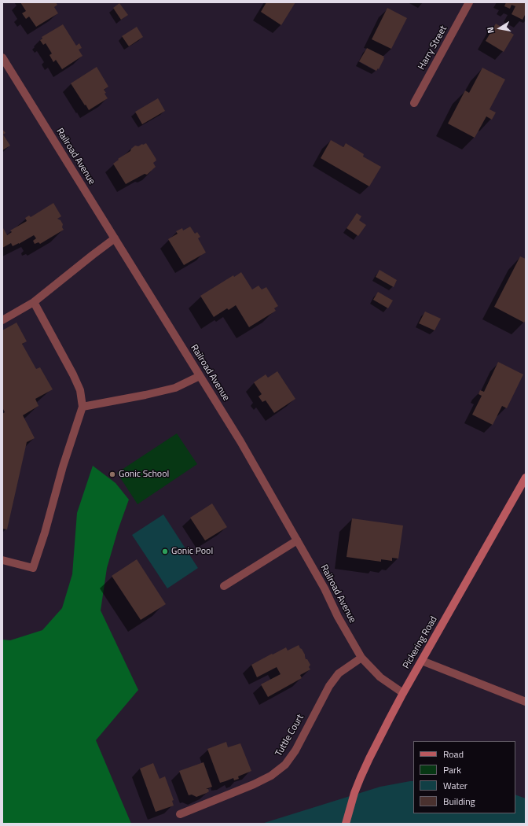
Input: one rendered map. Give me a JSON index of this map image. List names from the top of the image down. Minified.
{"streets":{"main road":["Pickering Road"],"street":["Harry Street","Railroad Avenue","Tuttle Court"]},"crossings":[["Railroad Avenue","Pickering Road"],["Railroad Avenue","Tuttle Court"]],"places":["Gonic School","Gonic Pool"],"legend":["Road","Park","Water","Building"],"north":"left"}
